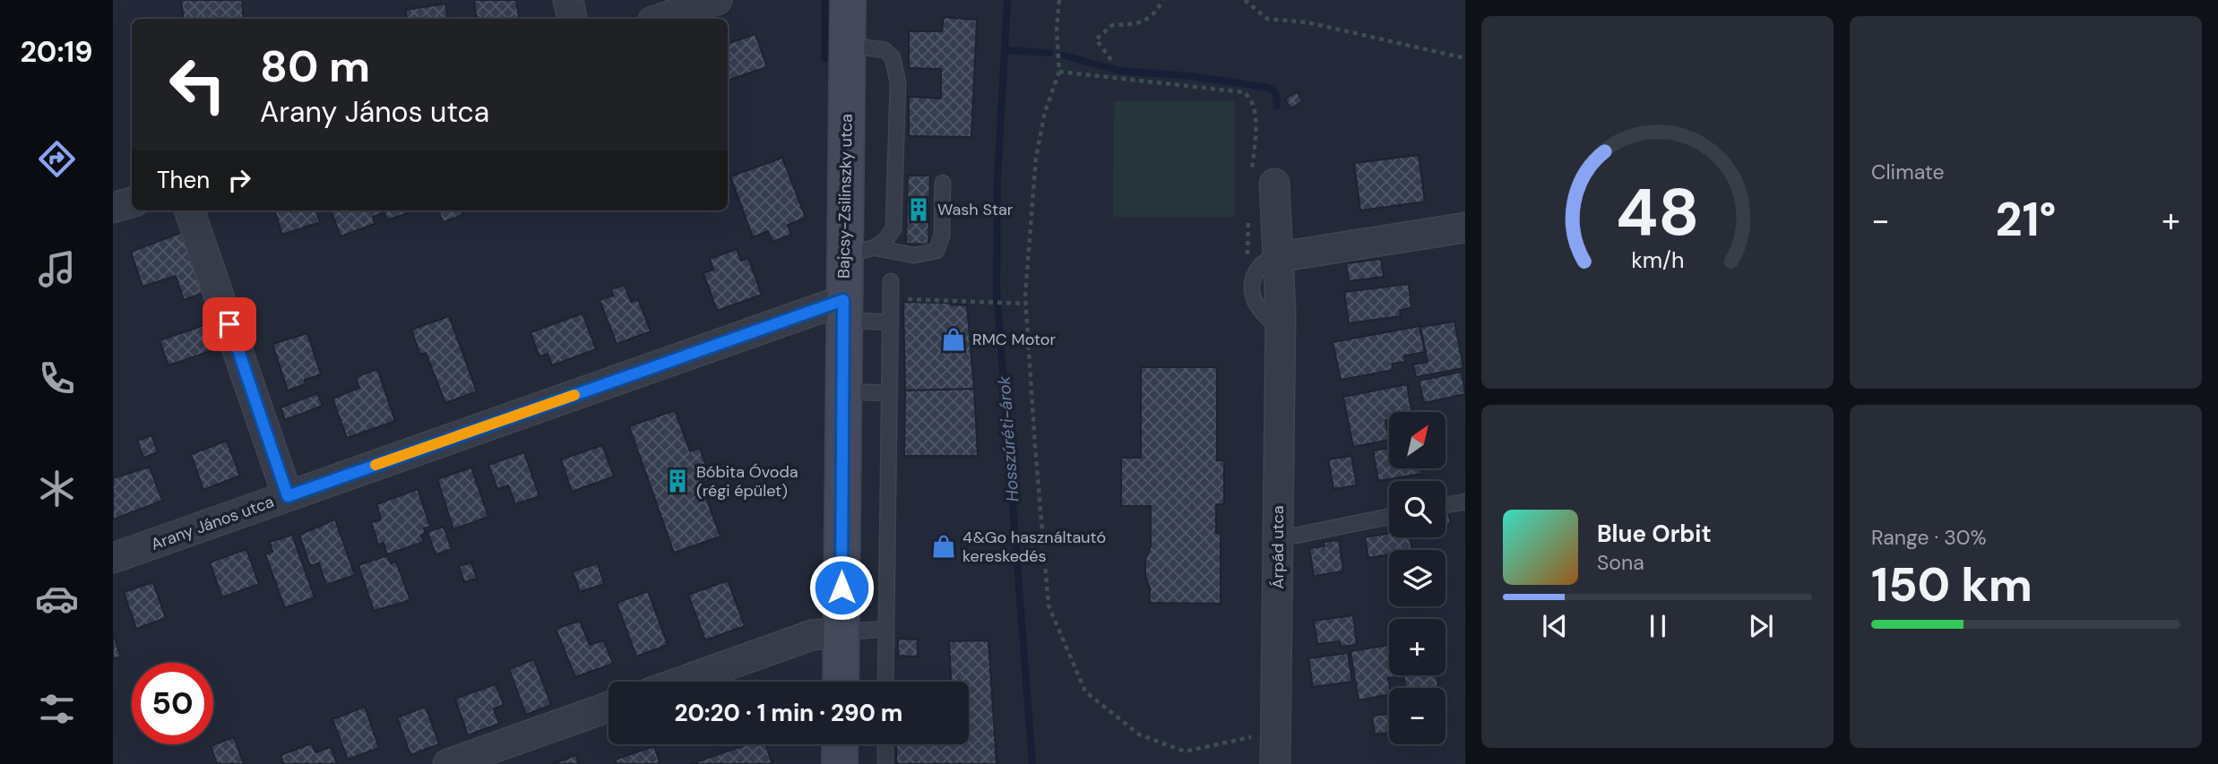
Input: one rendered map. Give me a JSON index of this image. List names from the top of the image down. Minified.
{"streets":{"main road":["Bajcsy-Zsilinszky utca"],"street":["Arany János utca","Árpád utca"]},"crossings":[["Bajcsy-Zsilinszky utca","Arany János utca"]],"water":["Hosszúréti-árok"],"places":{"building":["Wash Star","Bóbita Óvoda (régi épület)"],"shop":["RMC Motor","4&Go használtautó kereskedés"]},"north":"top right","page":{"tabs":"20:19","tile":["Climate",["Range · 30%","150 km"]],"turn":["80 m","Arany János utca"],"then":"Then","heat":["−","21°","+"],"map_buttons":["+","−"],"song":["Blue Orbit","Sona"],"limit":"50","trip":"20:20 · 1 min · 290 m","gauge":["48","km/h"]}}
